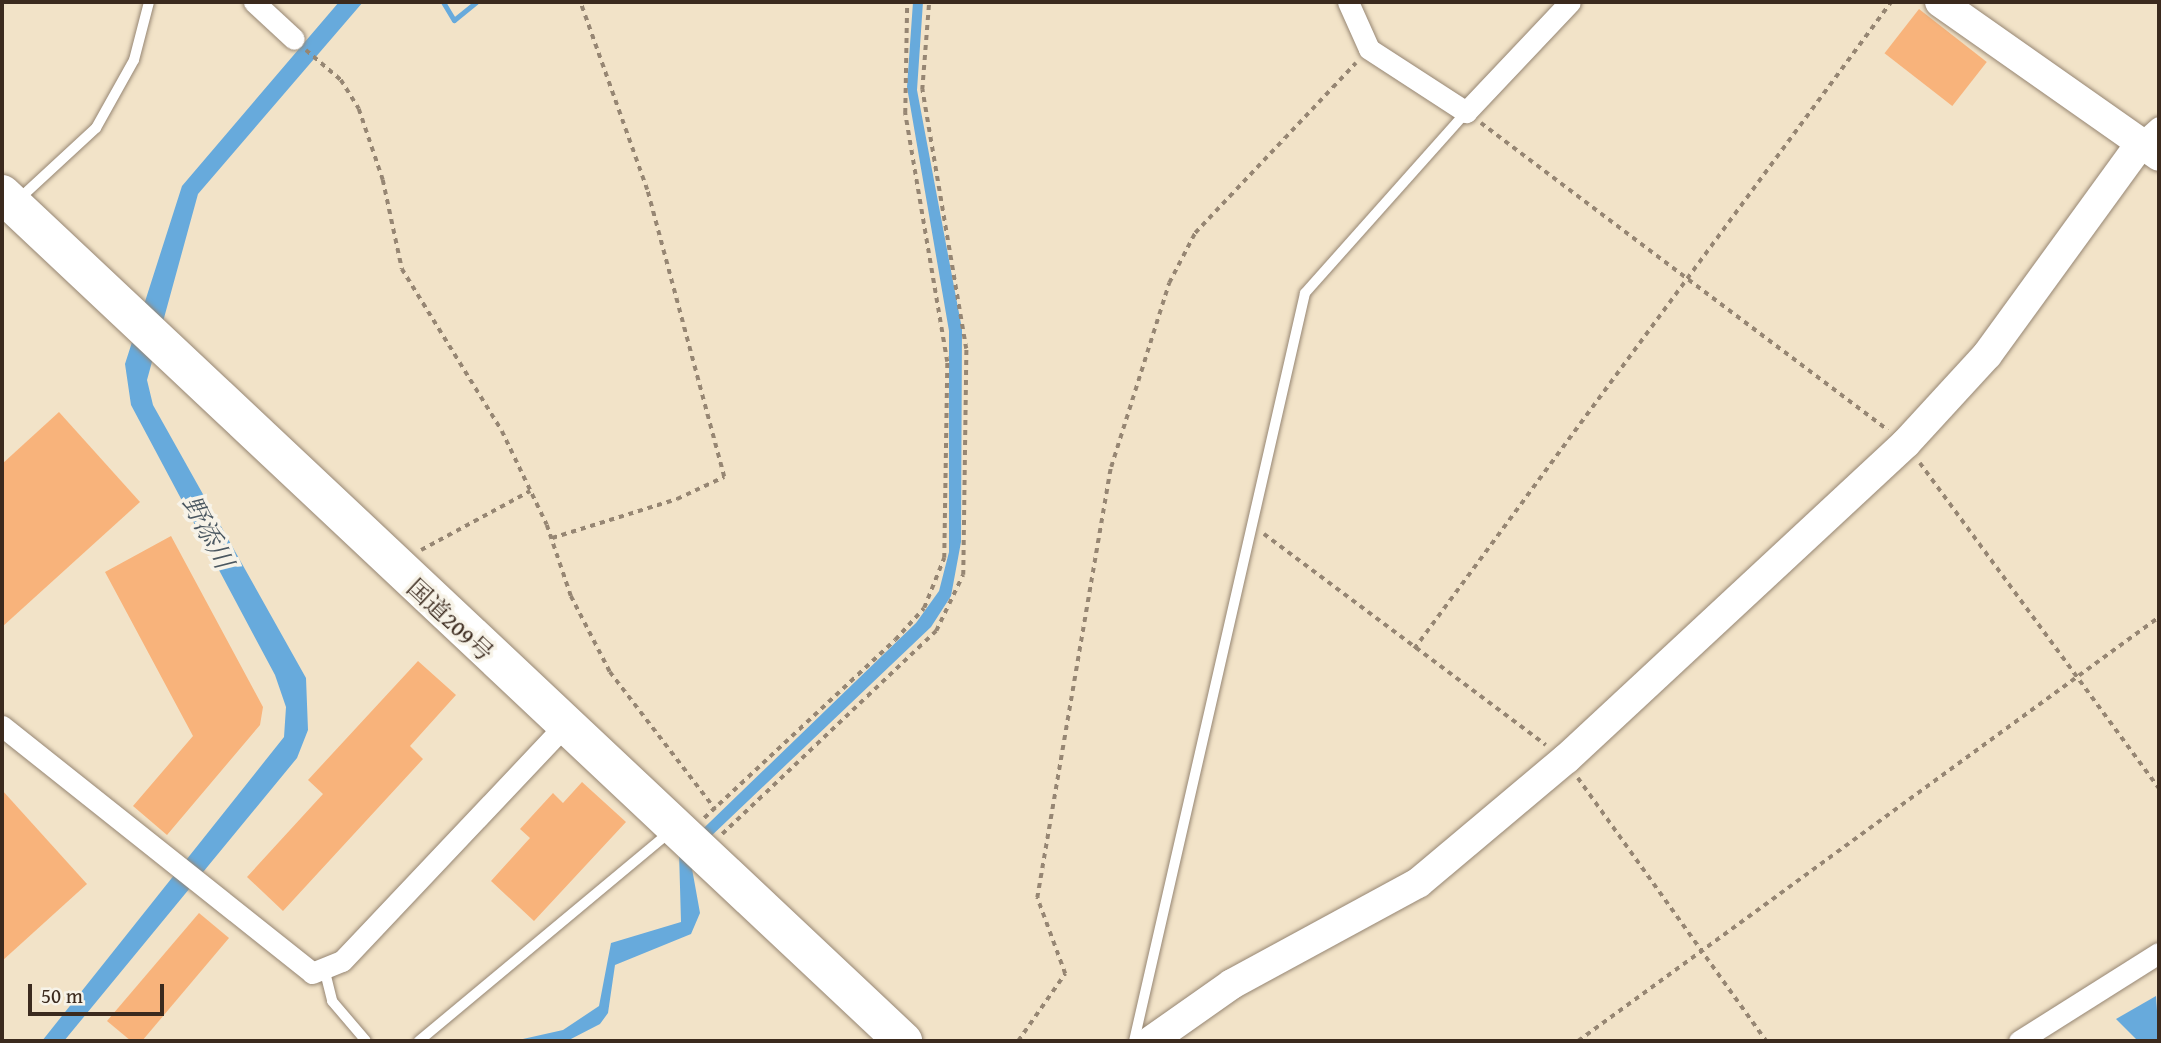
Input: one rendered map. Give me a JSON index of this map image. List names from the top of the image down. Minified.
{"streets":{"highway":["国道209号"]},"water":["野添川"],"scale_bar":"50 m"}
